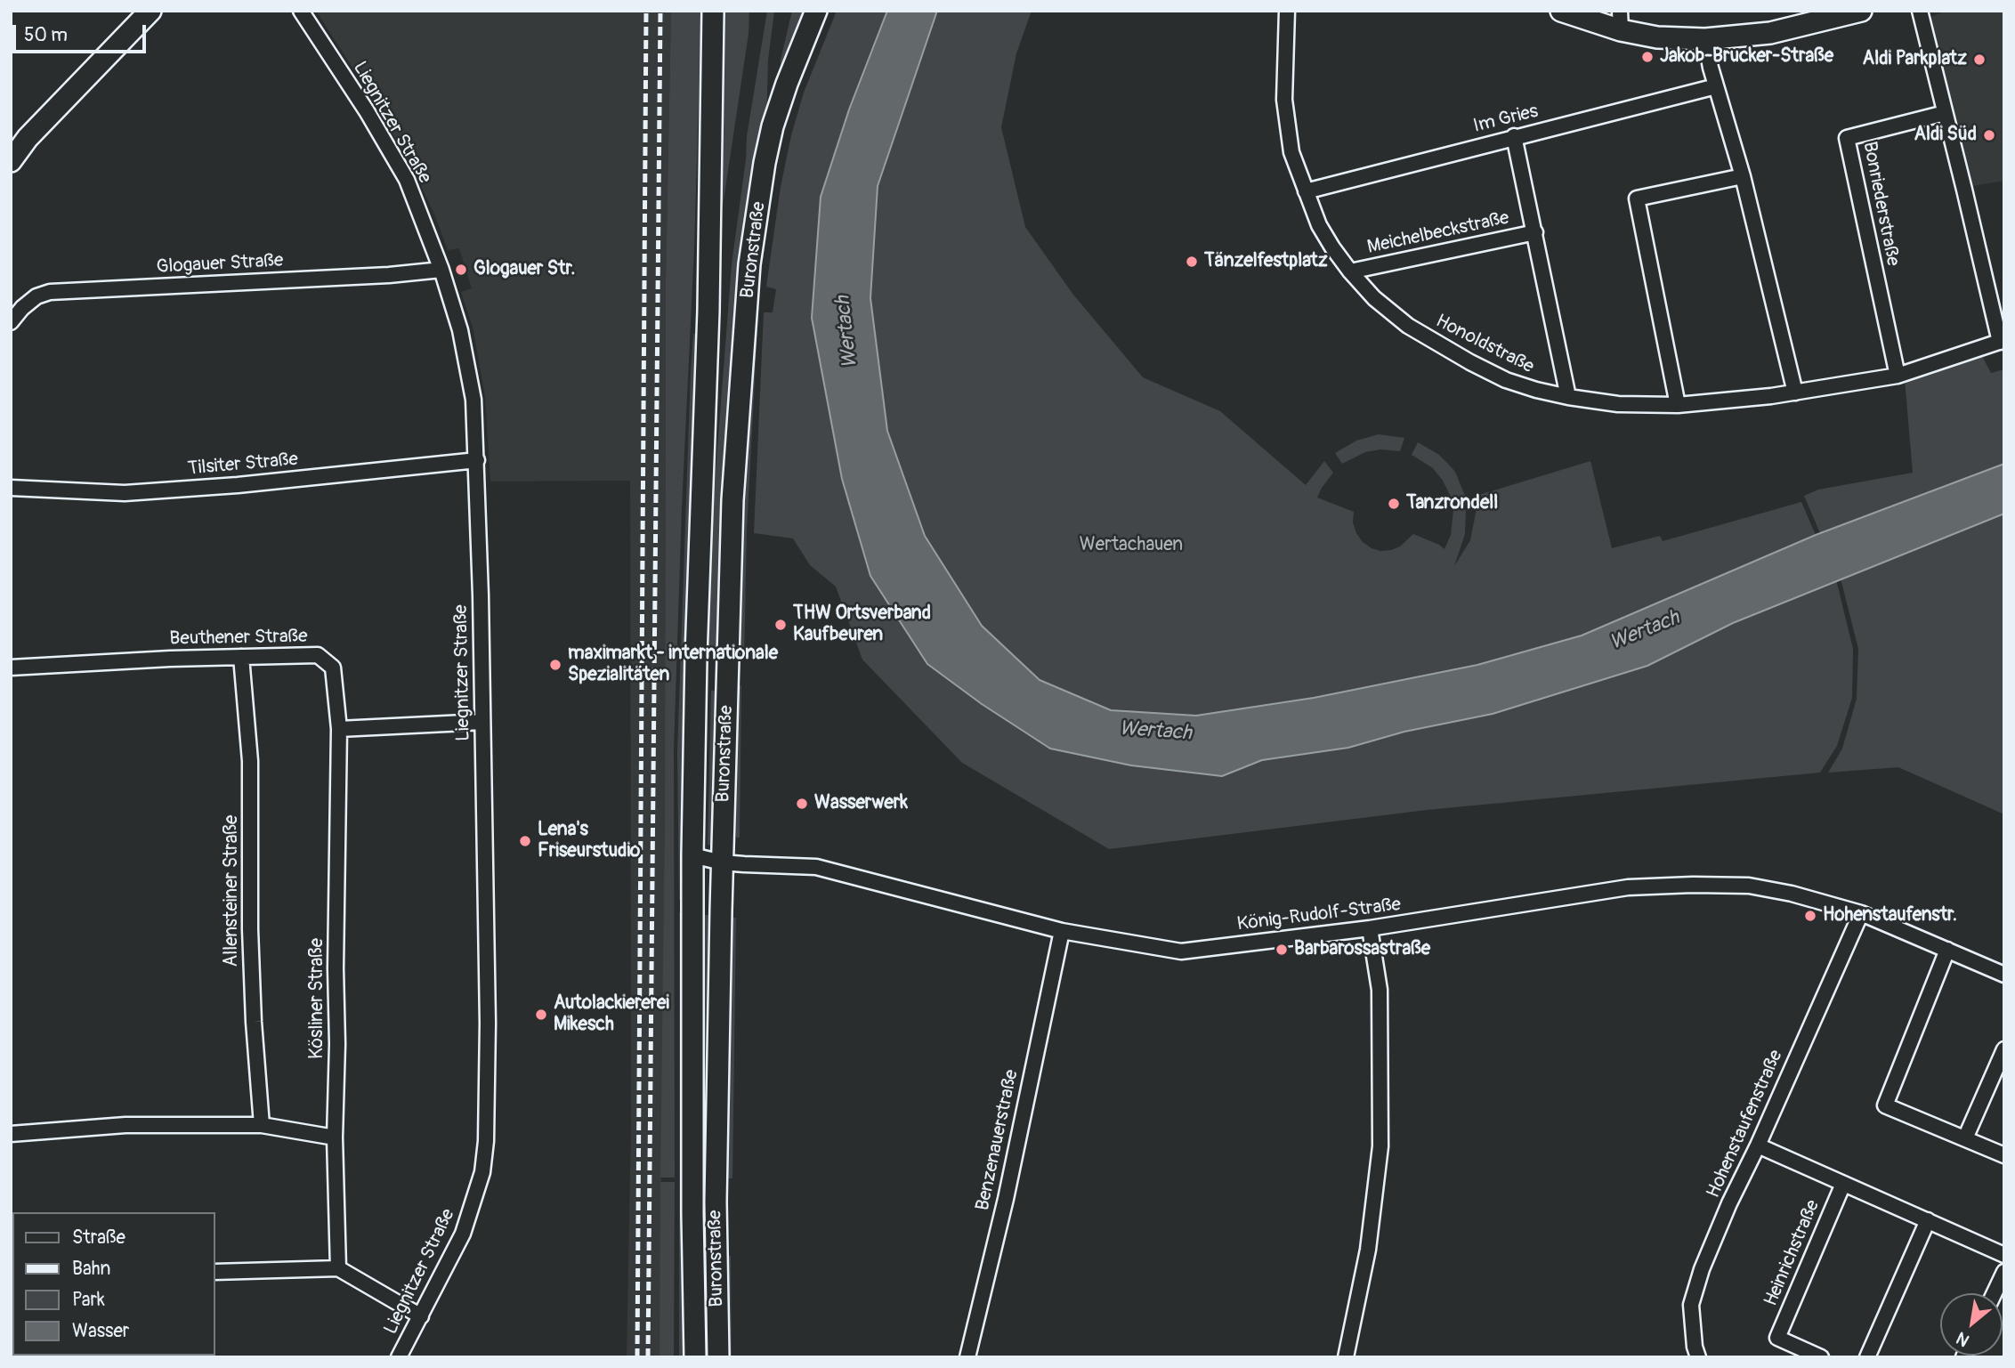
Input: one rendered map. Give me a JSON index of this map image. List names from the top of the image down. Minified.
{"streets":{"street":["Im Gries","Liegnitzer Straße","Bonriederstraße","Meichelbeckstraße","Buronstraße","Glogauer Straße","Honoldstraße","Tilsiter Straße","Beuthener Straße","Allensteiner Straße","König-Rudolf-Straße","Kösliner Straße","Hohenstaufenstraße","Benzenauerstraße","Heinrichstraße"]},"crossings":[["Im Gries","Meichelbeckstraße"],["Im Gries","Honoldstraße"],["Liegnitzer Straße","Glogauer Straße"],["Liegnitzer Straße","Tilsiter Straße"],["Bonriederstraße","Honoldstraße"],["Meichelbeckstraße","Honoldstraße"],["Buronstraße","König-Rudolf-Straße"],["Beuthener Straße","Allensteiner Straße"],["Beuthener Straße","Kösliner Straße"],["König-Rudolf-Straße","Hohenstaufenstraße"],["König-Rudolf-Straße","Benzenauerstraße"],["Hohenstaufenstraße","Heinrichstraße"]],"water":["Wertach"],"parks":["Wertachauen"],"places":["Jakob-Brucker-Straße","Aldi Parkplatz","Aldi Süd","Tänzelfestplatz","Glogauer Str.","Tanzrondell","THW Ortsverband Kaufbeuren","maximarkt - internationale Spezialitäten","Wasserwerk","Lena's Friseurstudio","Hohenstaufenstr.","Barbarossastraße","Autolackiererei Mikesch"],"legend":["Straße","Bahn","Park","Wasser"],"scale_bar":"50 m","north":"bottom left"}
